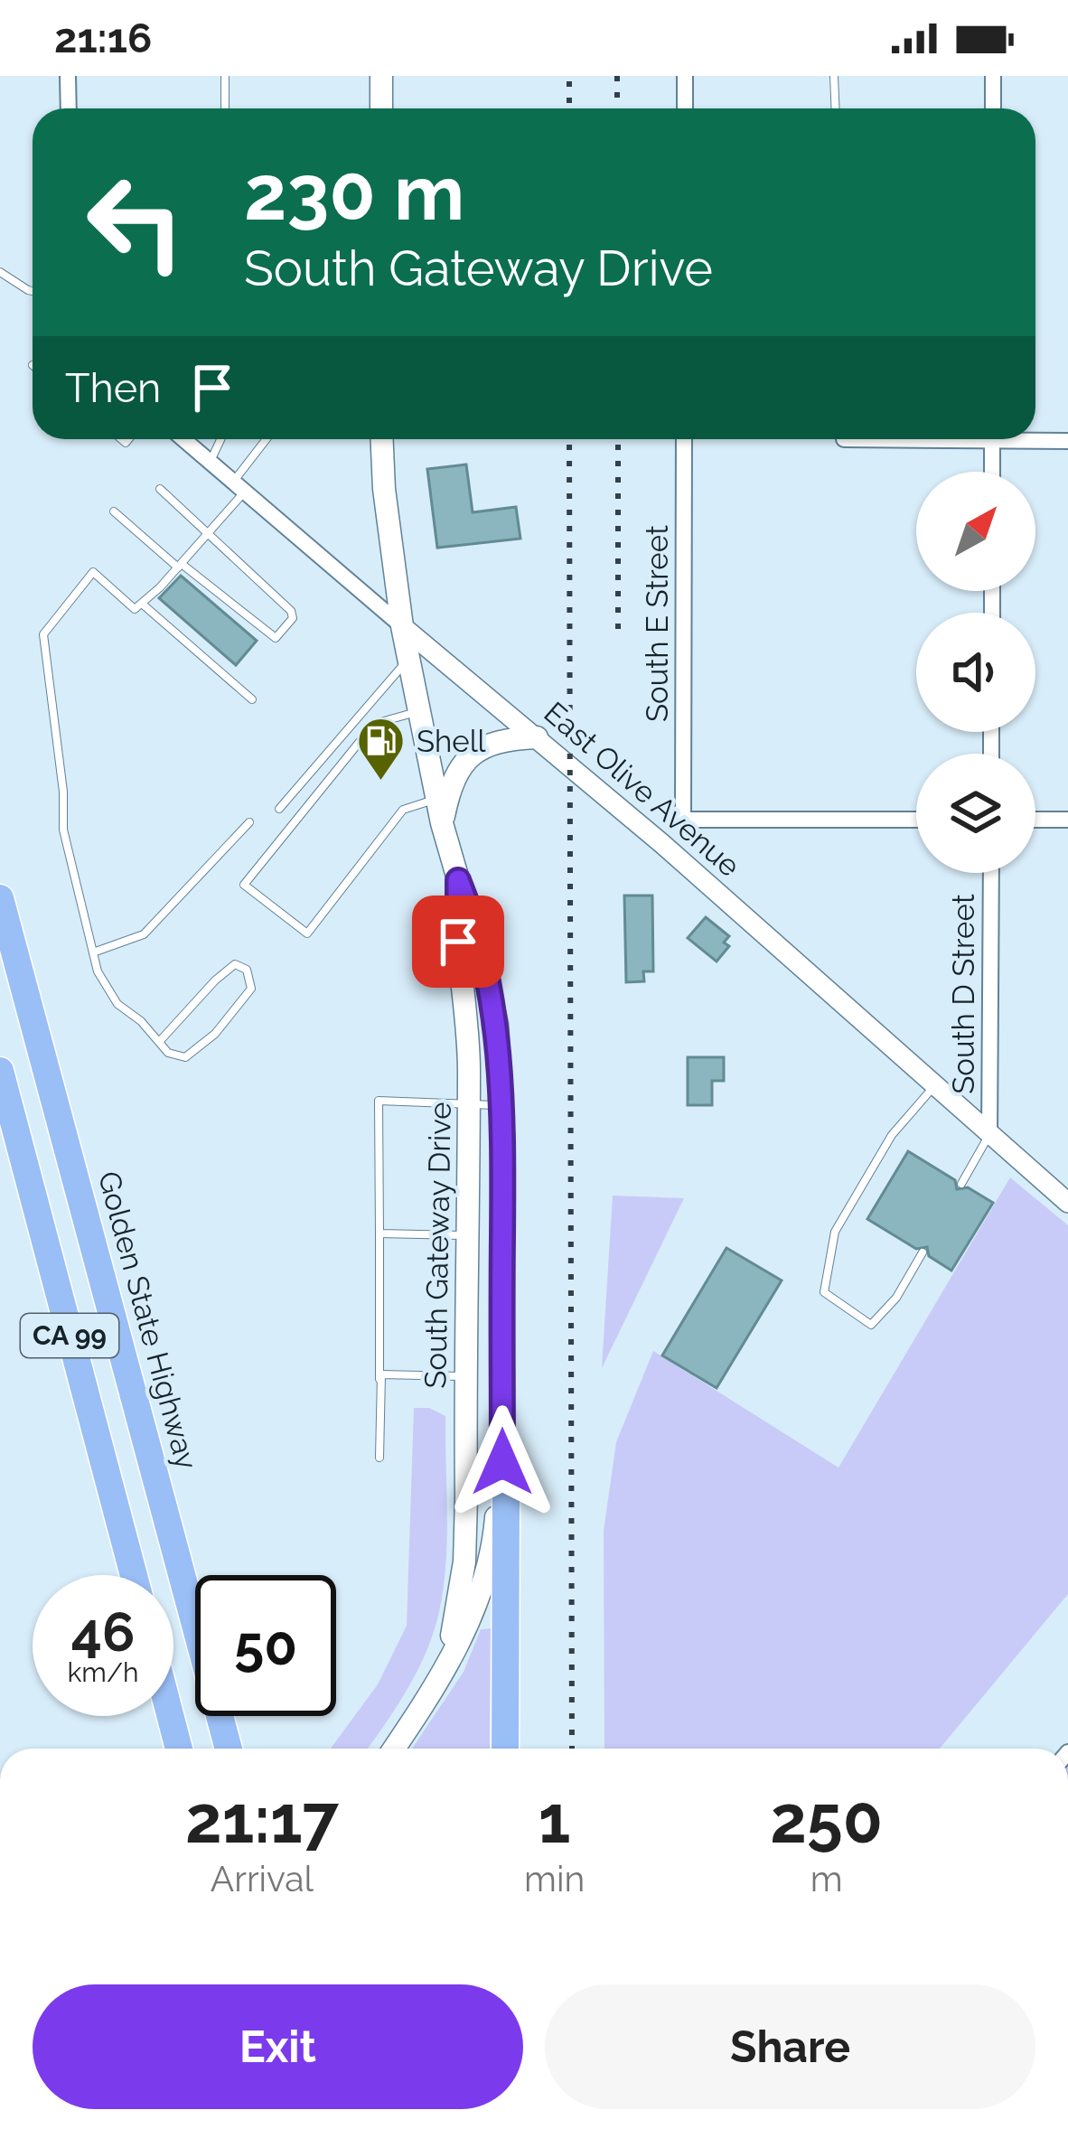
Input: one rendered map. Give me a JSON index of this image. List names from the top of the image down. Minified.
{"streets":{"highway":["Golden State Highway","CA 99"],"main road":["South Gateway Drive"],"street":["South E Street","East Olive Avenue","South D Street"]},"crossings":[["East Olive Avenue","South D Street"],["East Olive Avenue","South Gateway Drive"]],"places":{"fuel station":["Shell"]},"north":"top right","page":{"status":"21:16","turn":["230 m","South Gateway Drive"],"then":"Then","speed":"46 km/h","limit":"50","eta":["21:17","Arrival","1","min","250","m"],"buttons":["Exit","Share"]}}
